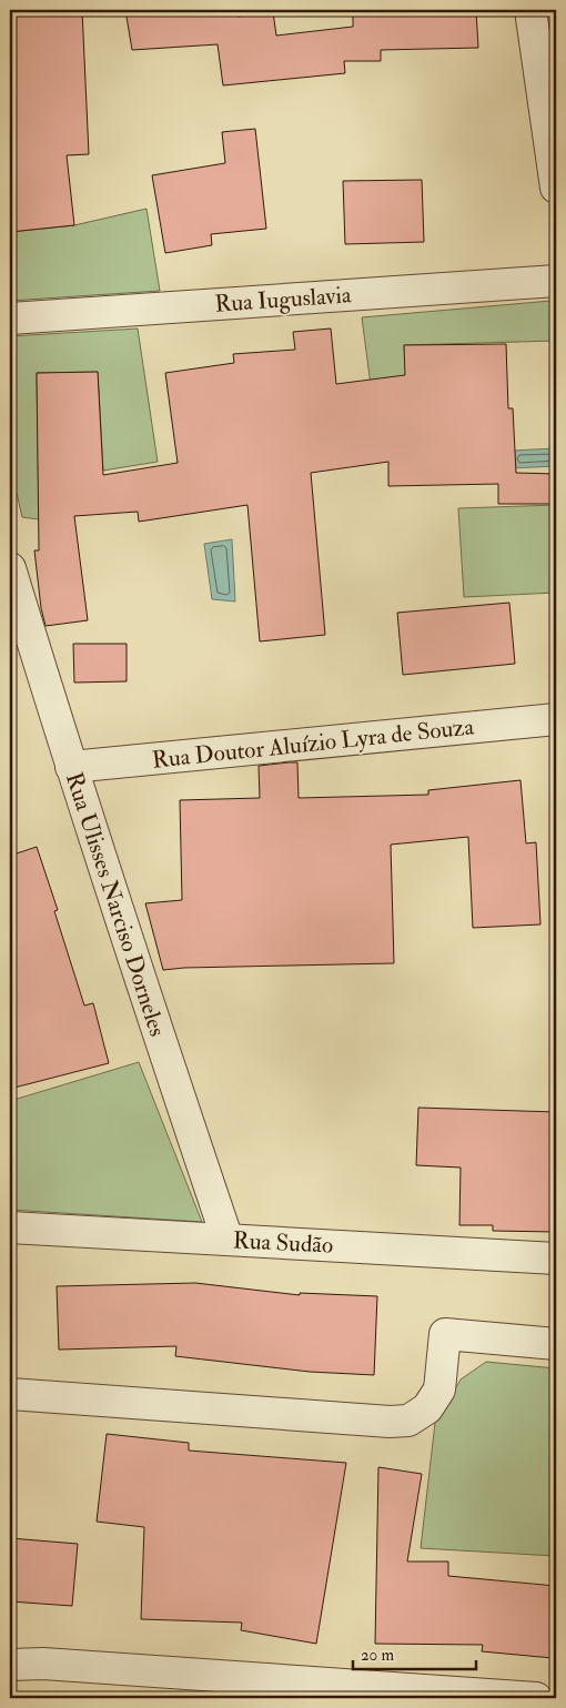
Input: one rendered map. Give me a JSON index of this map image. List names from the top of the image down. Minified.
{"streets":{"street":["Rua Iuguslavia","Rua Doutor Aluízio Lyra de Souza","Rua Ulisses Narciso Dorneles","Rua Sudão"]},"crossings":[["Rua Doutor Aluízio Lyra de Souza","Rua Ulisses Narciso Dorneles"],["Rua Ulisses Narciso Dorneles","Rua Sudão"]],"scale_bar":"20 m"}
